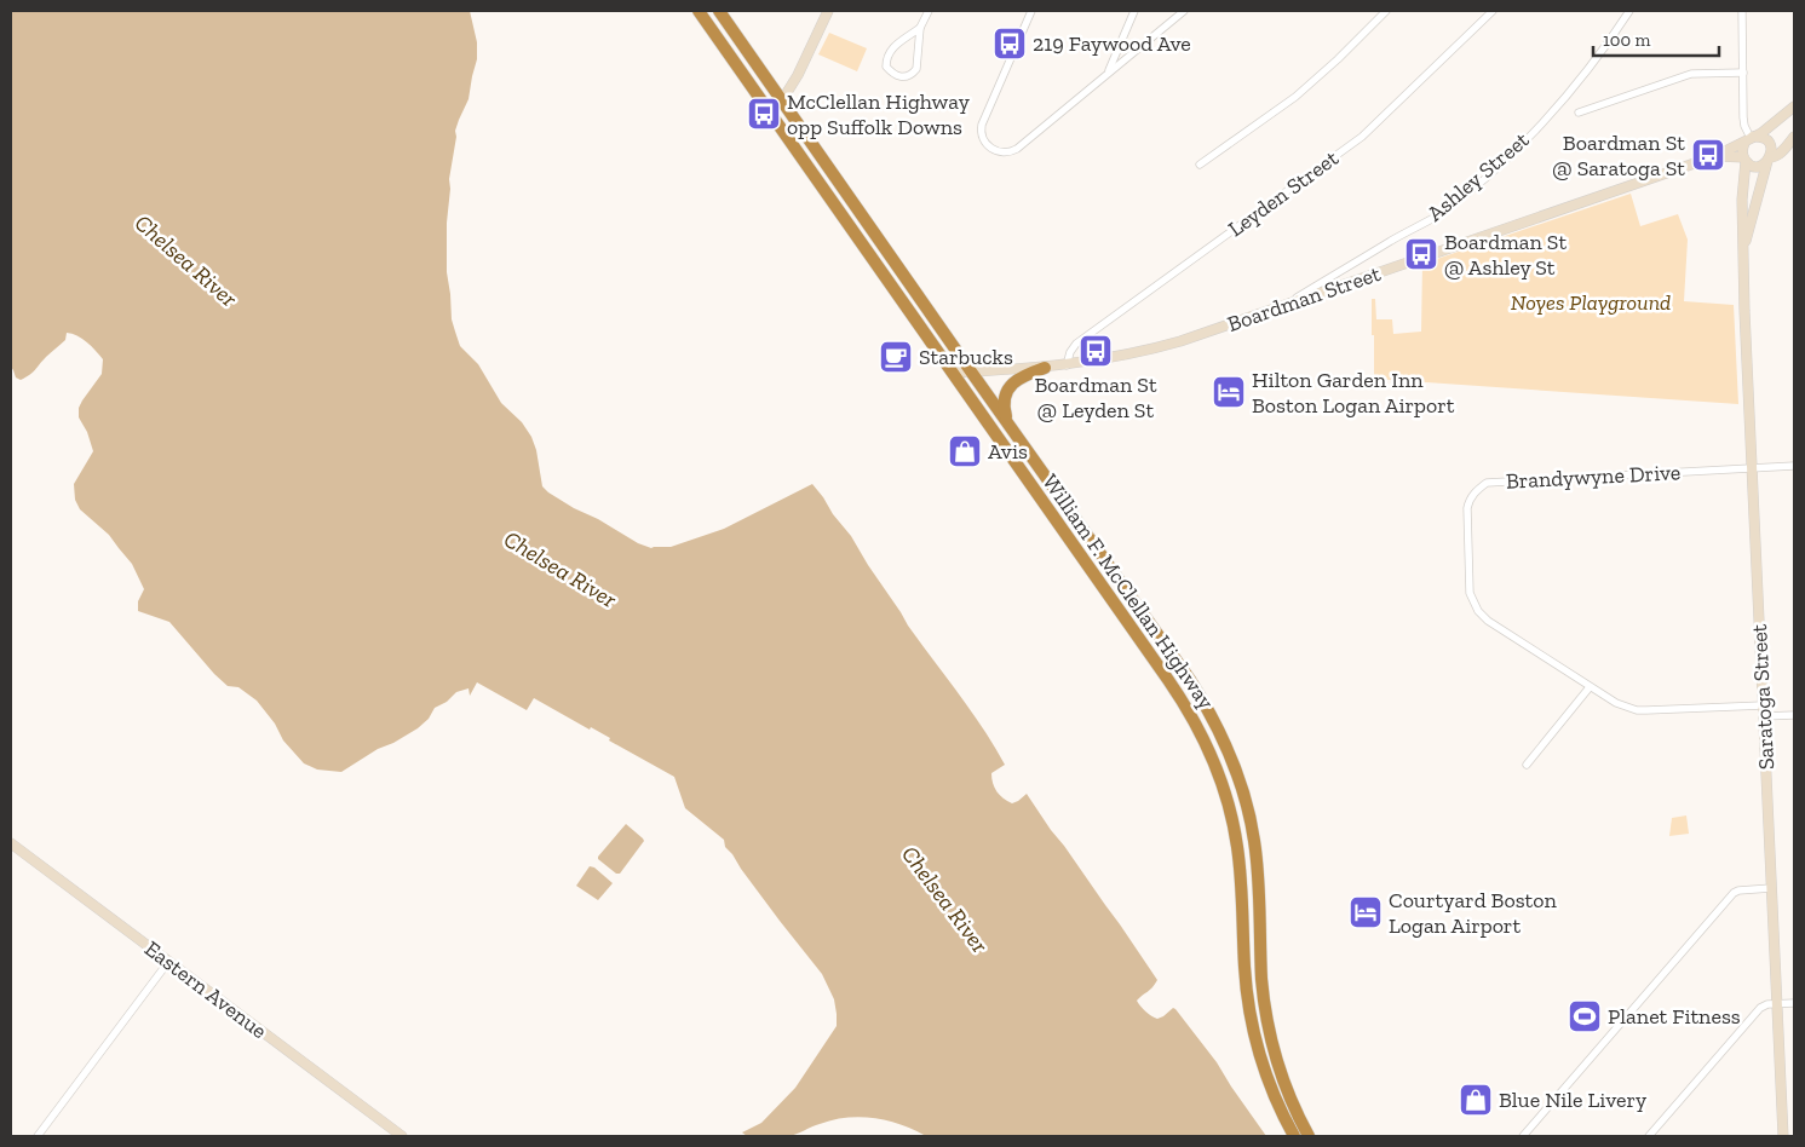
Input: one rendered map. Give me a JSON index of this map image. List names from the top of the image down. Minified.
{"streets":{"highway":["William F. McClellan Highway"],"main road":["Boardman Street","Saratoga Street","Eastern Avenue"],"street":["Ashley Street","Leyden Street","Brandywyne Drive"]},"crossings":[["Ashley Street","Boardman Street"],["Leyden Street","Boardman Street"],["Boardman Street","William F. McClellan Highway"],["Boardman Street","Saratoga Street"],["Brandywyne Drive","Saratoga Street"]],"water":["Chelsea River"],"parks":["Noyes Playground"],"places":{"bus stop":["219 Faywood Ave","McClellan Highway opp Suffolk Downs","Boardman St @ Saratoga St","Boardman St @ Ashley St","Boardman St @ Leyden St"],"cafe":["Starbucks"],"hotel":["Hilton Garden Inn Boston Logan Airport","Courtyard Boston Logan Airport"],"shop":["Avis","Blue Nile Livery"],"sports":["Planet Fitness"]},"scale_bar":"100 m"}
